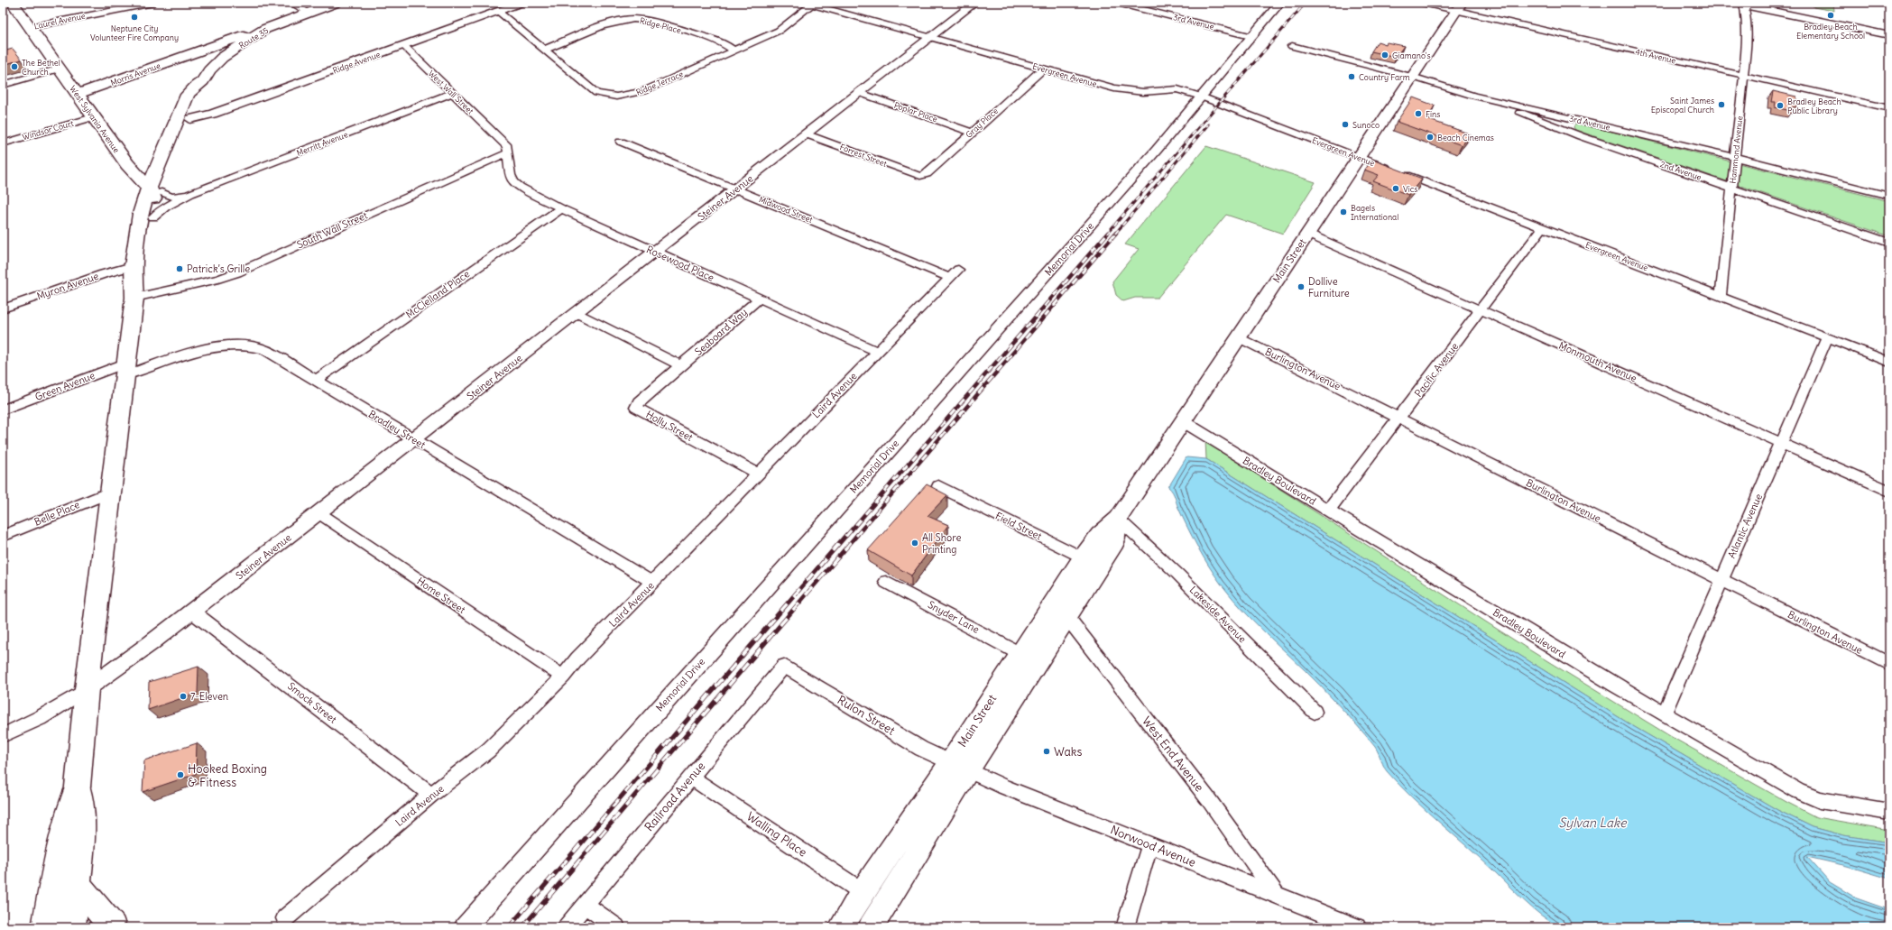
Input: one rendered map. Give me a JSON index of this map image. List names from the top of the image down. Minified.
{"streets":{"main road":["Route 35","Morris Avenue","West Sylvania Avenue","Main Street"],"street":["Laurel Avenue","3rd Avenue","Ridge Place","4th Avenue","Ridge Avenue","Evergreen Avenue","Ridge Terrace","West Wall Street","Poplar Place","Gray Place","Windsor Court","Merritt Avenue","Hammond Avenue","Forrest Street","2nd Avenue","Steiner Avenue","Midwood Street","South Wall Street","Memorial Drive","Rosewood Place","Myron Avenue","McClelland Place","Seaboard Way","Monmouth Avenue","Burlington Avenue","Pacific Avenue","Green Avenue","Laird Avenue","Holly Street","Bradley Street","Bradley Boulevard","Belle Place","Field Street","Atlantic Avenue","Home Street","Lakeside Avenue","Snyder Lane","Smock Street","Rulon Street","West End Avenue","Railroad Avenue","Walling Place","Norwood Avenue"]},"crossings":[["Laurel Avenue","West Sylvania Avenue"],["3rd Avenue","Hammond Avenue"],["3rd Avenue","2nd Avenue"],["3rd Avenue","Memorial Drive"],["3rd Avenue","Main Street"],["Ridge Place","Ridge Terrace"],["Route 35","Morris Avenue"],["4th Avenue","Hammond Avenue"],["4th Avenue","Main Street"],["Ridge Avenue","Ridge Terrace"],["Ridge Avenue","West Wall Street"],["Morris Avenue","West Sylvania Avenue"],["Evergreen Avenue","Ridge Terrace"],["Evergreen Avenue","Gray Place"],["Evergreen Avenue","Hammond Avenue"],["Evergreen Avenue","Steiner Avenue"],["Evergreen Avenue","Memorial Drive"],["Evergreen Avenue","Main Street"],["Evergreen Avenue","Pacific Avenue"],["Evergreen Avenue","Atlantic Avenue"],["West Wall Street","Merritt Avenue"],["West Wall Street","South Wall Street"],["West Wall Street","Rosewood Place"],["Poplar Place","Gray Place"],["Poplar Place","Steiner Avenue"],["West Sylvania Avenue","Windsor Court"],["West Sylvania Avenue","Merritt Avenue"],["Gray Place","Forrest Street"],["Hammond Avenue","2nd Avenue"],["Forrest Street","Steiner Avenue"],["Steiner Avenue","Midwood Street"],["Steiner Avenue","Rosewood Place"],["Steiner Avenue","Bradley Street"],["Steiner Avenue","Home Street"],["Steiner Avenue","Smock Street"],["Midwood Street","Laird Avenue"],["South Wall Street","Rosewood Place"],["Main Street","Monmouth Avenue"],["Main Street","Burlington Avenue"],["Main Street","Bradley Boulevard"],["Main Street","Field Street"],["Main Street","Lakeside Avenue"],["Main Street","Snyder Lane"],["Main Street","Rulon Street"],["Main Street","West End Avenue"],["Main Street","Walling Place"],["Main Street","Norwood Avenue"],["Rosewood Place","McClelland Place"],["Rosewood Place","Seaboard Way"],["Rosewood Place","Laird Avenue"],["McClelland Place","Bradley Street"],["Seaboard Way","Holly Street"],["Monmouth Avenue","Pacific Avenue"],["Monmouth Avenue","Atlantic Avenue"],["Burlington Avenue","Pacific Avenue"],["Burlington Avenue","Atlantic Avenue"],["Pacific Avenue","Bradley Boulevard"],["Green Avenue","Bradley Street"],["Laird Avenue","Holly Street"],["Laird Avenue","Bradley Street"],["Laird Avenue","Home Street"],["Laird Avenue","Smock Street"],["Bradley Boulevard","Atlantic Avenue"],["Rulon Street","Railroad Avenue"],["Rulon Street","Norwood Avenue"],["West End Avenue","Norwood Avenue"],["Railroad Avenue","Walling Place"]],"water":["Sylvan Lake"],"places":["Bradley Beach Elementary School","Neptune City Volunteer Fire Company","Giamano's","The Bethel Church","Country Farm","Saint James Episcopal Church","Bradley Beach Public Library","Fins","Sunoco","Beach Cinemas","Vics","Bagels International","Patrick’s Grille","Dollive Furniture","All Shore Printing","7-Eleven","Waks","Hooked Boxing & Fitness"]}
